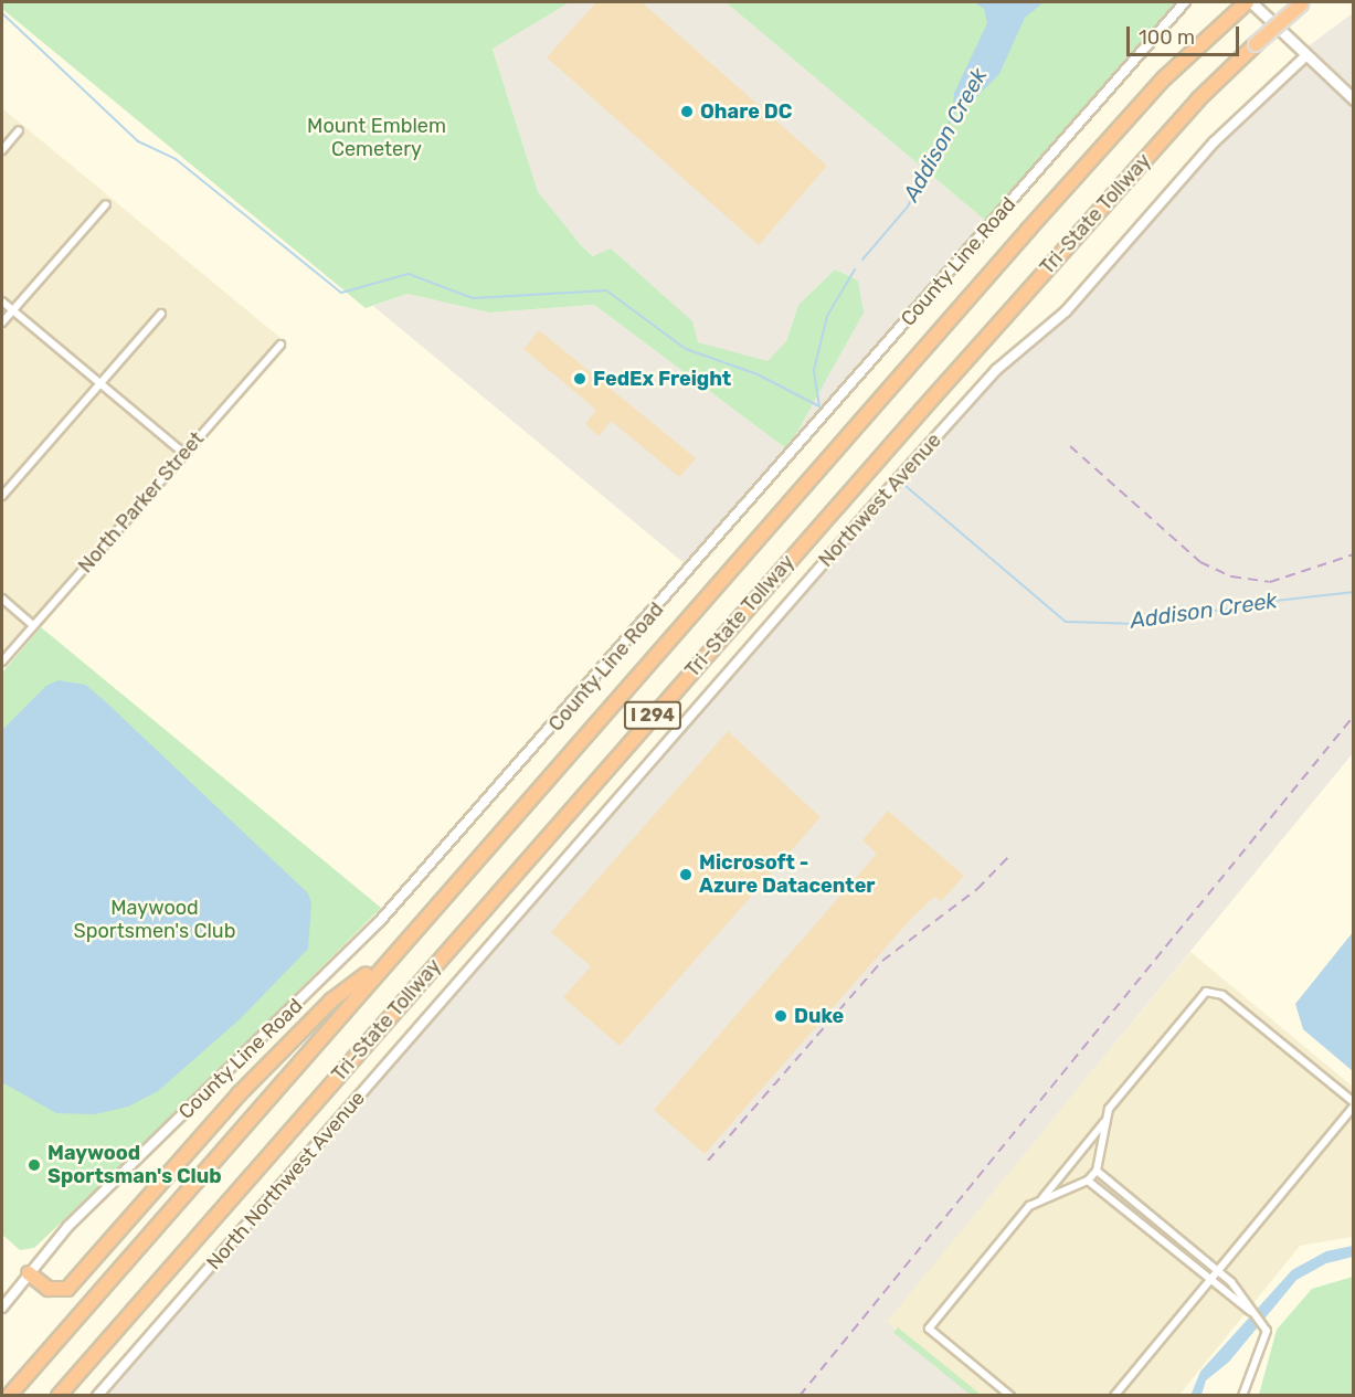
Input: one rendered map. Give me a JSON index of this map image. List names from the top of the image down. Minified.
{"streets":{"highway":["Tri-State Tollway","I 294"],"street":["County Line Road","Northwest Avenue","North Parker Street","North Northwest Avenue"]},"crossings":[["Northwest Avenue","North Northwest Avenue"]],"water":["Addison Creek"],"parks":["Mount Emblem Cemetery","Maywood Sportsmen's Club"],"places":["Ohare DC","FedEx Freight","Microsoft - Azure Datacenter","Duke","Maywood Sportsman's Club"],"scale_bar":"100 m"}
